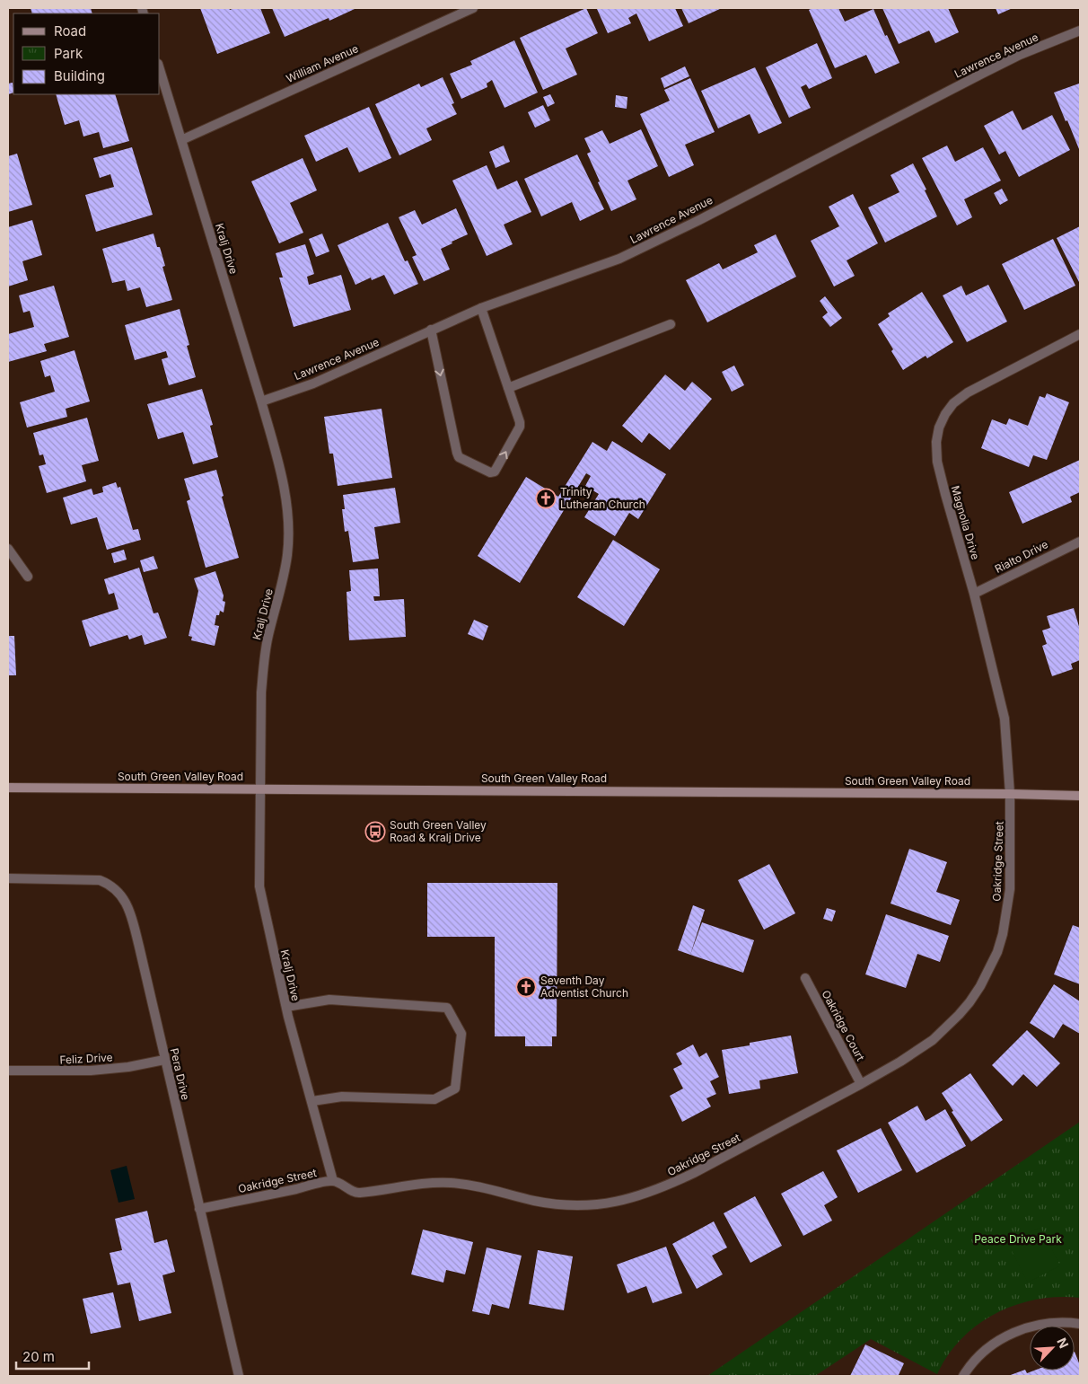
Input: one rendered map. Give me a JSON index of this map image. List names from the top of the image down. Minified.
{"streets":{"main road":["South Green Valley Road"],"street":["Lawrence Avenue","William Avenue","Kralj Drive","Magnolia Drive","Rialto Drive","Oakridge Street","Oakridge Court","Feliz Drive","Pera Drive"]},"crossings":[["Lawrence Avenue","Kralj Drive"],["William Avenue","Kralj Drive"],["Kralj Drive","South Green Valley Road"],["Kralj Drive","Oakridge Street"],["Magnolia Drive","Rialto Drive"],["Magnolia Drive","South Green Valley Road"],["Magnolia Drive","Oakridge Street"],["South Green Valley Road","Oakridge Street"],["Oakridge Street","Oakridge Court"],["Oakridge Street","Pera Drive"],["Feliz Drive","Pera Drive"]],"parks":["Peace Drive Park"],"places":{"church":["Trinity Lutheran Church","Seventh Day Adventist Church"],"bus stop":["South Green Valley Road & Kralj Drive"]},"legend":["Road","Park","Building"],"scale_bar":"20 m","north":"top right"}
